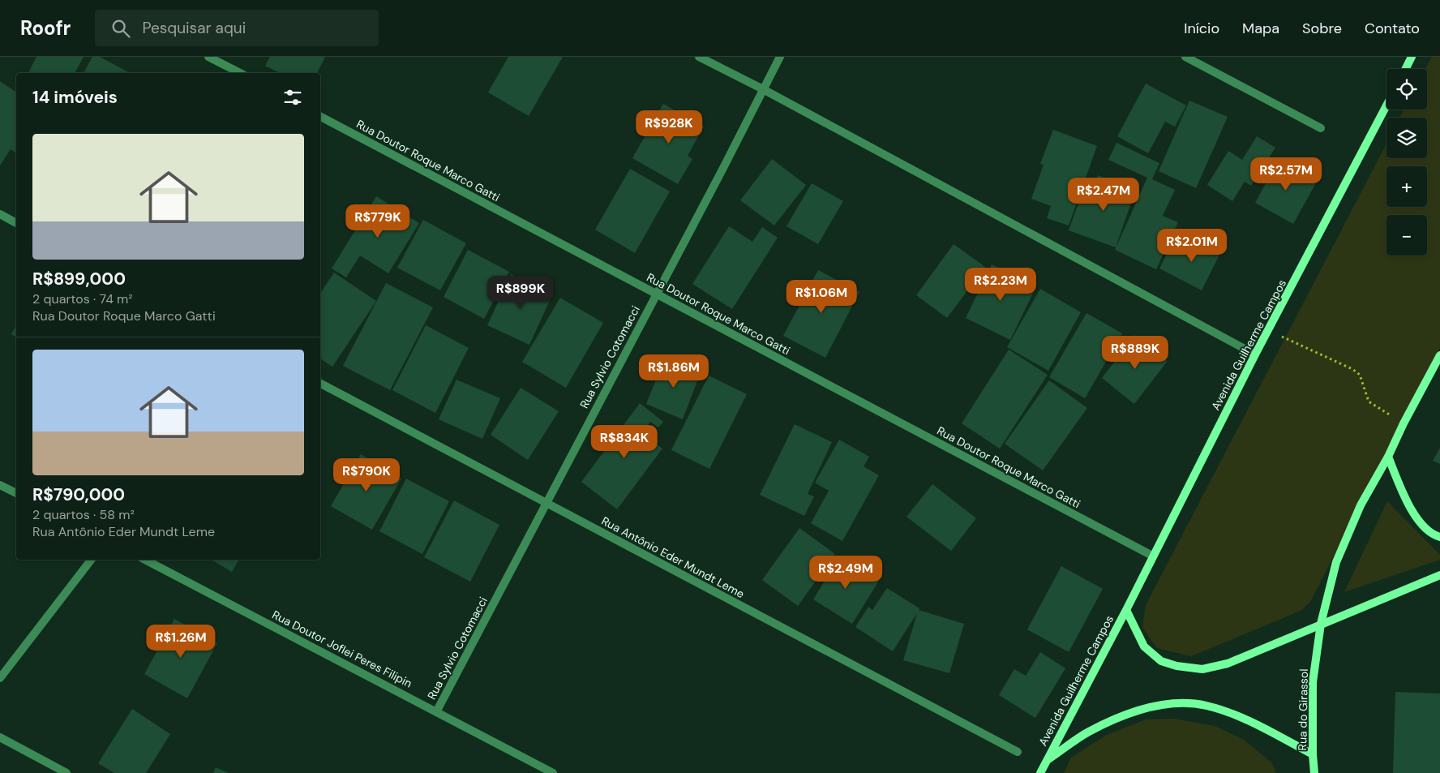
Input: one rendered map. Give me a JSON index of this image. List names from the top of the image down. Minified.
{"streets":{"main road":["Avenida Guilherme Campos","Rua do Girassol"],"street":["Rua Doutor Roque Marco Gatti","Rua Sylvio Cotomacci","Rua Antônio Eder Mundt Leme","Rua Doutor Joflei Peres Filipin"]},"crossings":[["Rua Doutor Roque Marco Gatti","Avenida Guilherme Campos"],["Rua Doutor Roque Marco Gatti","Rua Sylvio Cotomacci"],["Avenida Guilherme Campos","Rua do Girassol"],["Rua Sylvio Cotomacci","Rua Antônio Eder Mundt Leme"],["Rua Sylvio Cotomacci","Rua Doutor Joflei Peres Filipin"]],"page":{"header":"Roofr","search":"Pesquisar aqui","nav":["Início","Mapa","Sobre","Contato"],"map_buttons":["+","−"],"heading":"14 imóveis","price":["R$928K","R$2.57M","R$2.47M","R$779K","R$2.01M","R$2.23M","R$899K","R$1.06M","R$889K","R$1.86M","R$834K","R$790K","R$2.49M","R$1.26M"],"list":[{"name":"R$899,000","note":"2 quartos · 74 m² · Rua Doutor Roque Marco Gatti"},{"name":"R$790,000","note":"2 quartos · 58 m² · Rua Antônio Eder Mundt Leme"}]}}
